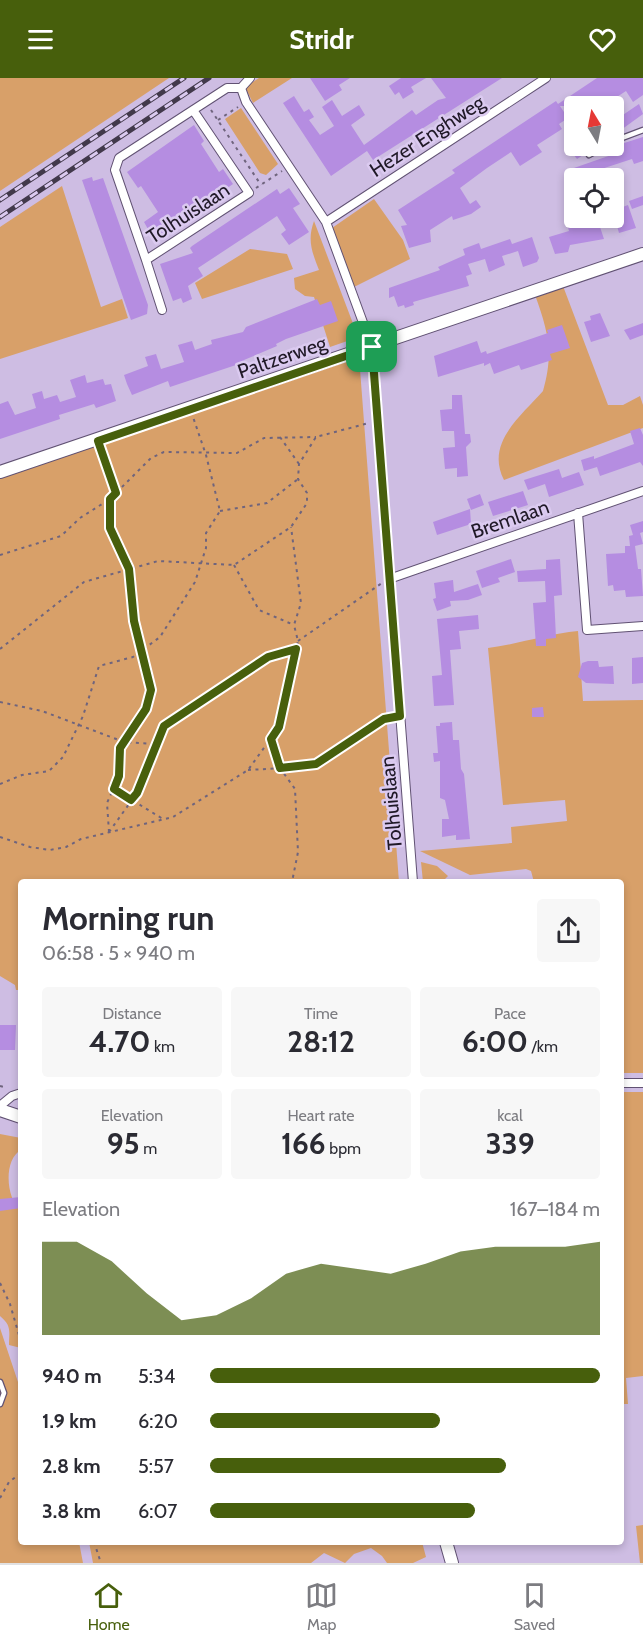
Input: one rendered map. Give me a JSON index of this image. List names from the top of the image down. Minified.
{"streets":{"street":["Hezer Enghweg","Tolhuislaan","Paltzerweg","Bremlaan"]},"crossings":[["Hezer Enghweg","Tolhuislaan"],["Tolhuislaan","Paltzerweg"],["Tolhuislaan","Bremlaan"]],"north":"top","page":{"header":"Stridr","heading":["Morning run","06:58 · 5 × 940 m"],"stats":[["Distance","4.70 km"],["Time","28:12"],["Pace","6:00 /km"],["Elevation","95 m"],["Heart rate","166 bpm"],["kcal","339"]],"chart":["Elevation","167–184 m"],"list":[{"name":"940 m","note":"5:34"},{"name":"1.9 km","note":"6:20"},{"name":"2.8 km","note":"5:57"},{"name":"3.8 km","note":"6:07"}],"tabs":["Home","Map","Saved"]}}
